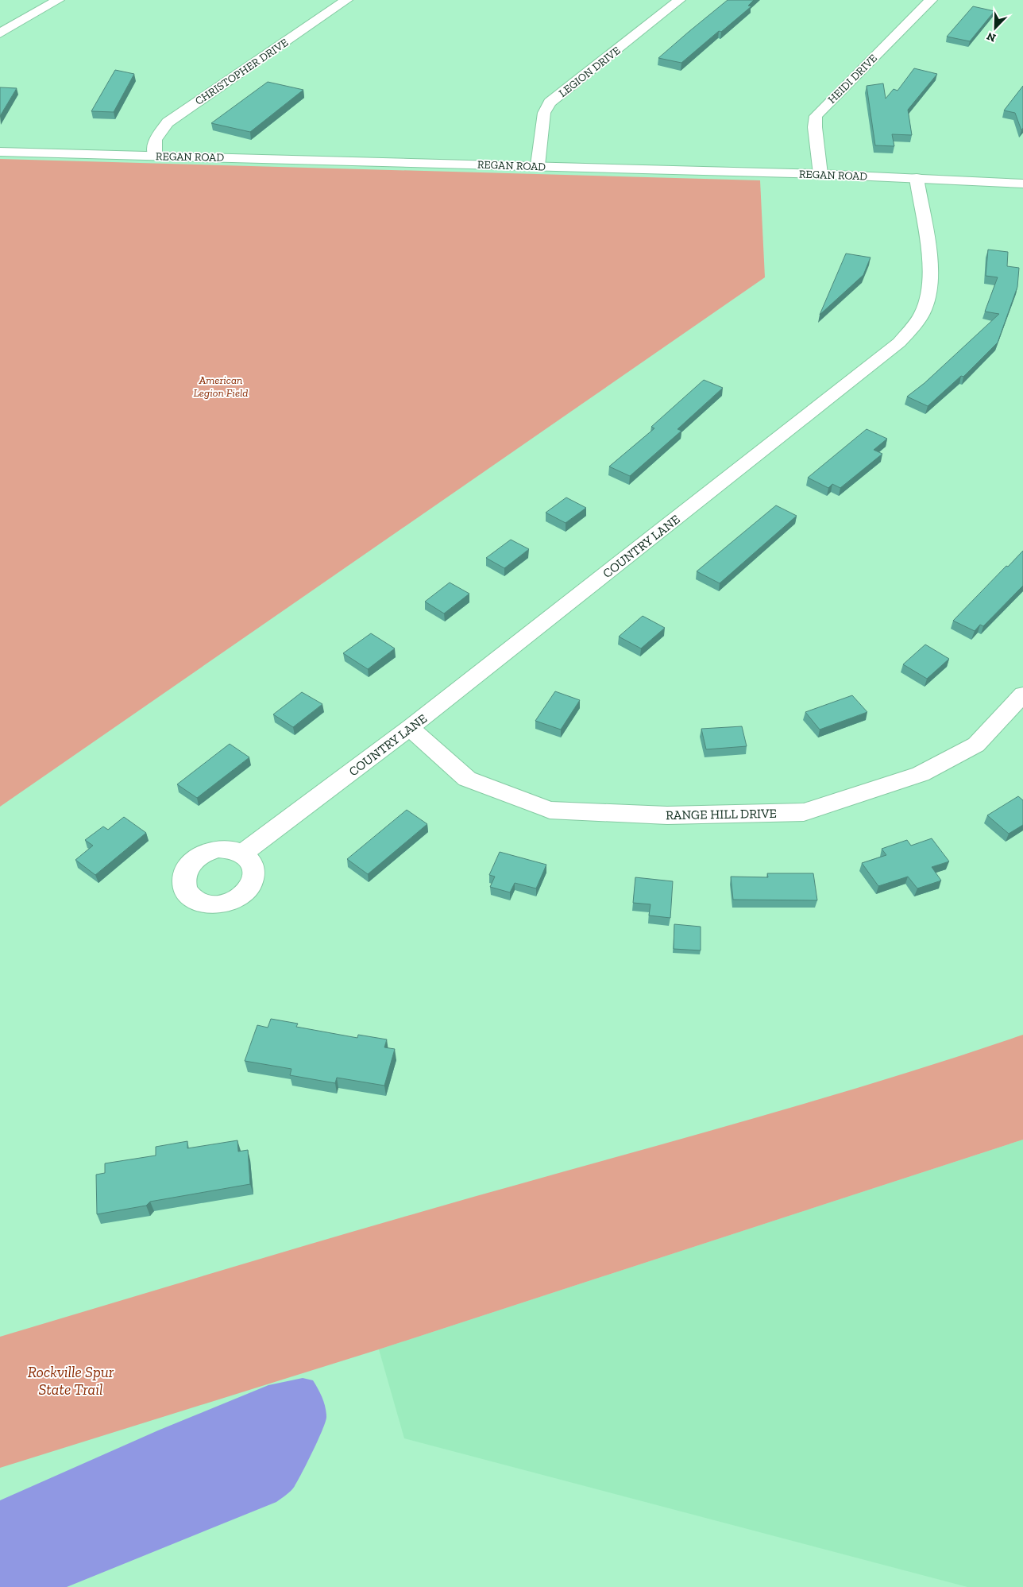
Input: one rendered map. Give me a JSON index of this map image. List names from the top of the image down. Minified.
{"streets":{"street":["CHRISTOPHER DRIVE","LEGION DRIVE","HEIDI DRIVE","REGAN ROAD","COUNTRY LANE","RANGE HILL DRIVE"]},"crossings":[["CHRISTOPHER DRIVE","REGAN ROAD"],["LEGION DRIVE","REGAN ROAD"],["HEIDI DRIVE","REGAN ROAD"],["REGAN ROAD","COUNTRY LANE"],["COUNTRY LANE","RANGE HILL DRIVE"]],"parks":["American Legion Field","Rockville Spur State Trail"],"north":"bottom left"}
